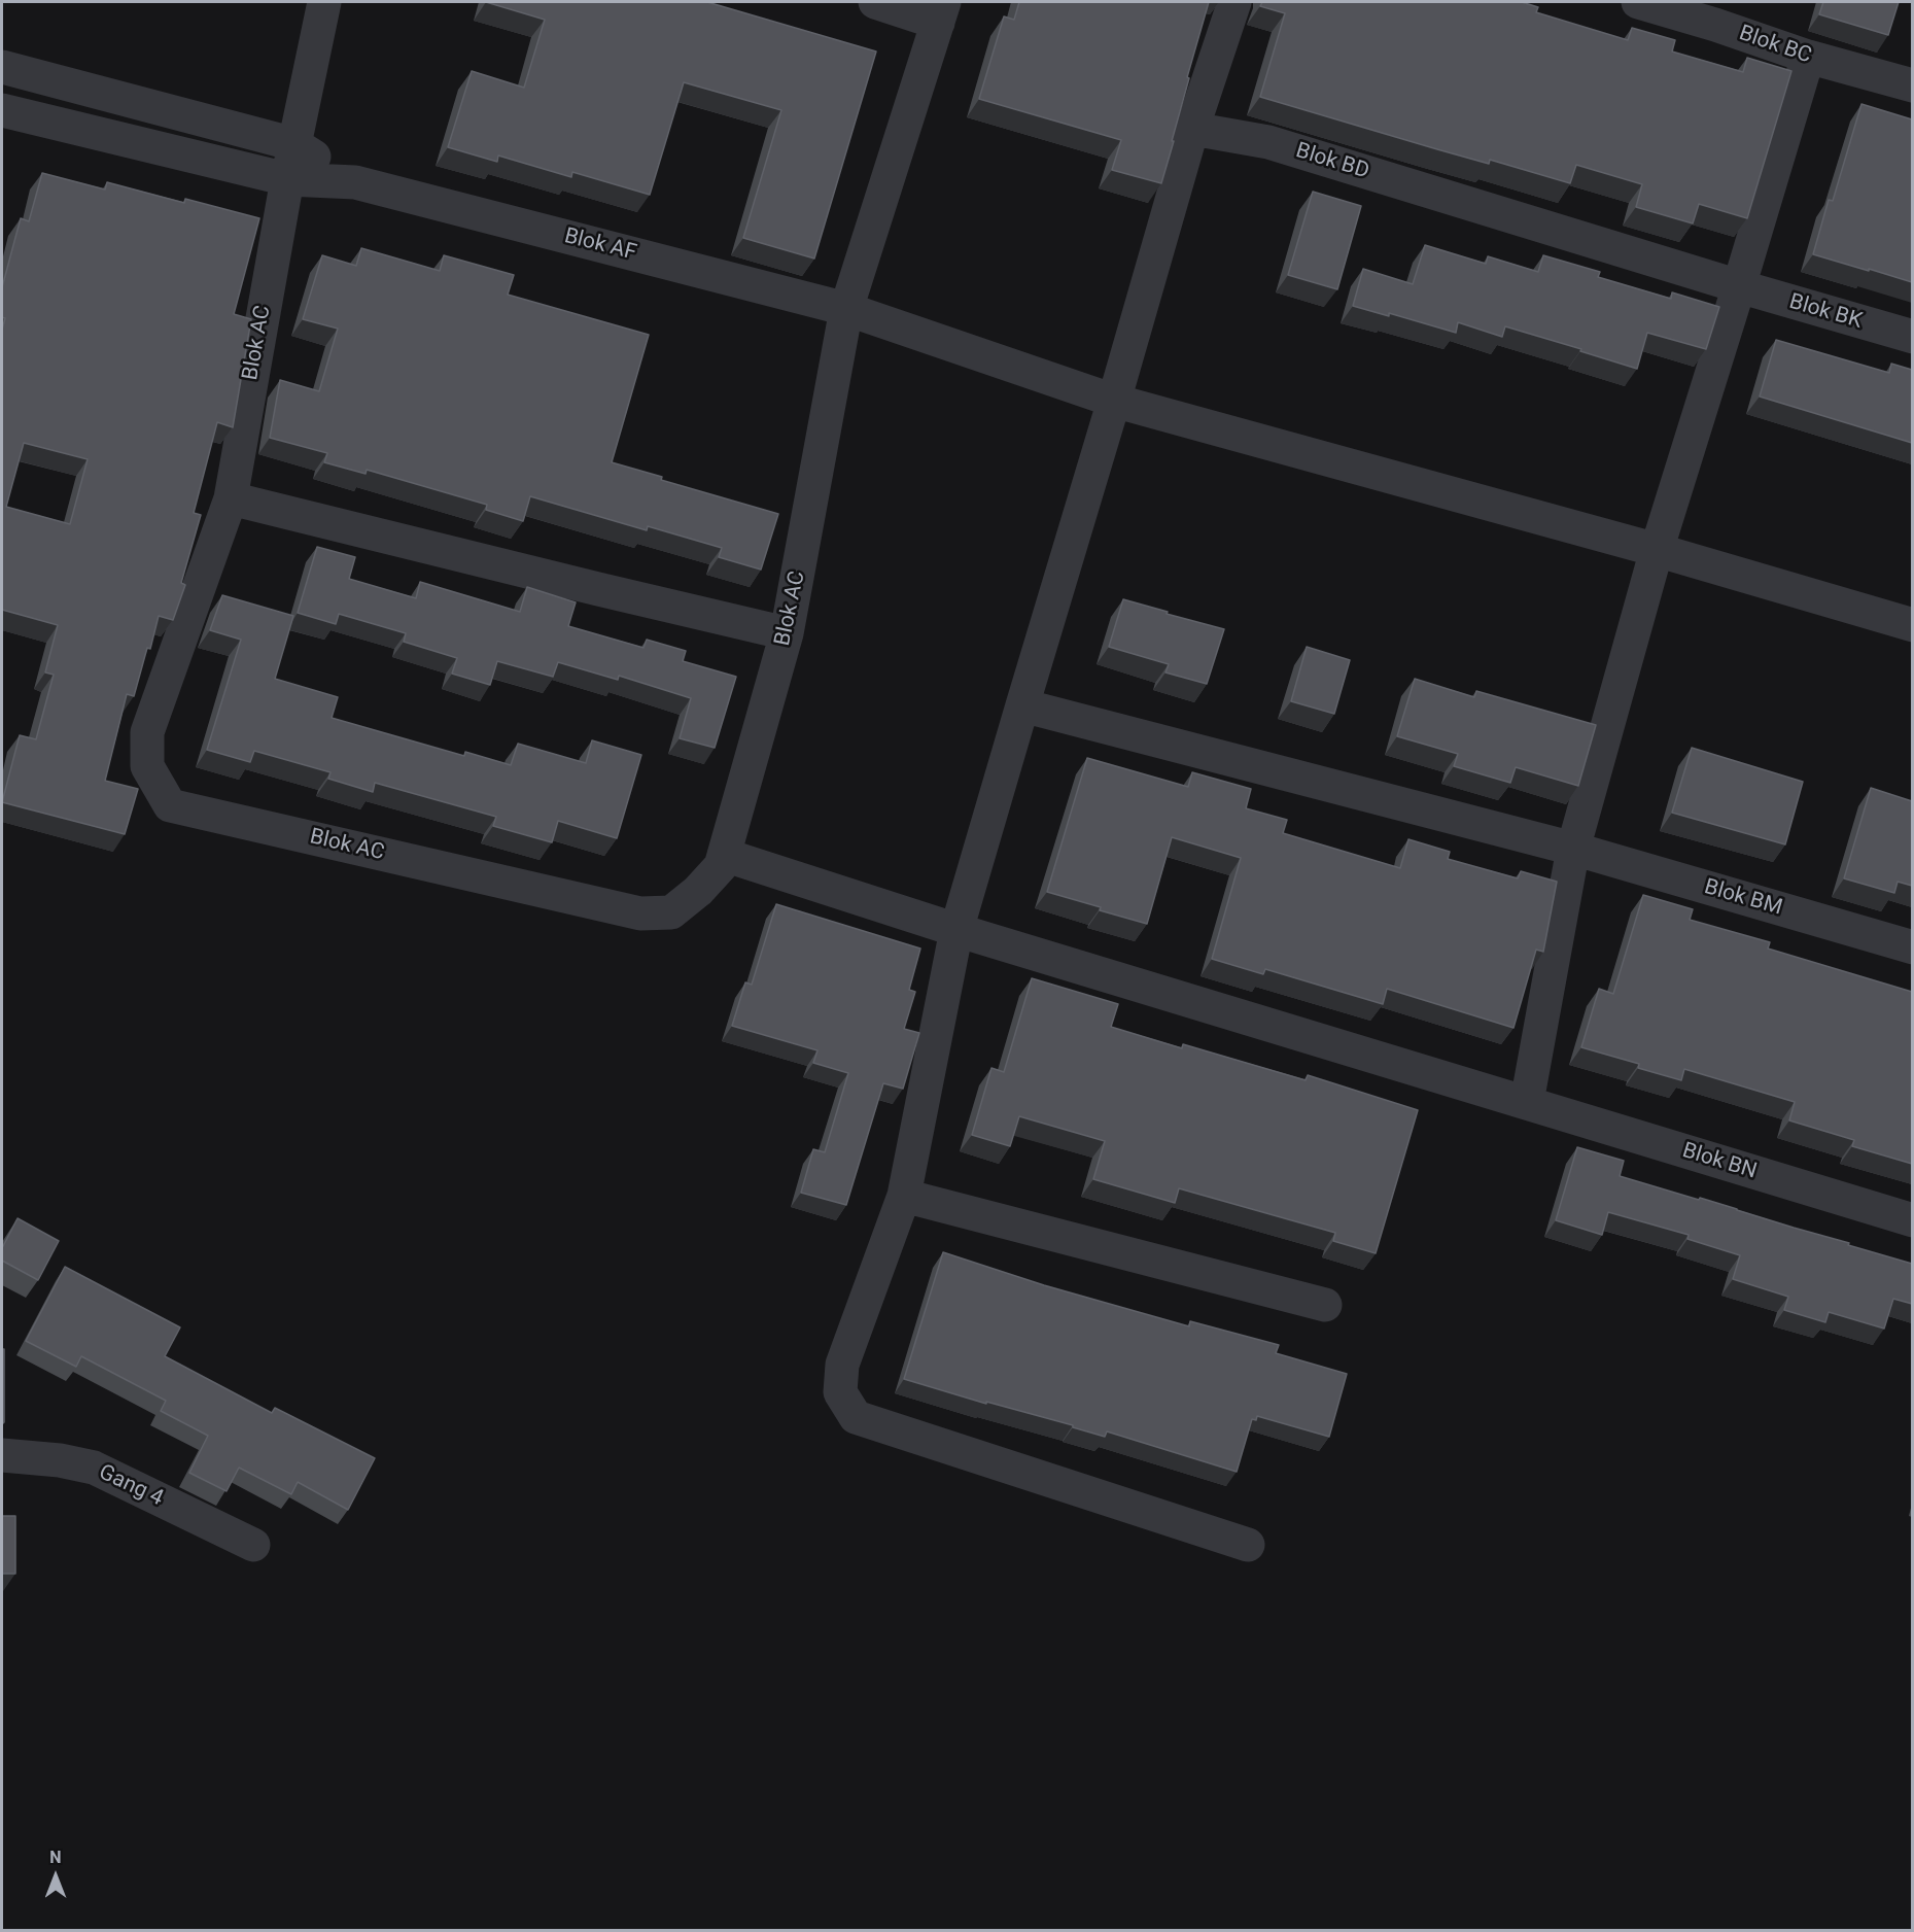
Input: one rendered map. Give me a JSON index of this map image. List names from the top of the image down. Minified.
{"streets":{"street":["Blok BC","Blok BD","Blok AF","Blok BK","Blok AC","Blok BM","Blok BN","Gang 4"]},"crossings":[["Blok BD","Blok BK"],["Blok AF","Blok AC"],["Blok AC","Blok BN"]],"north":"top"}
